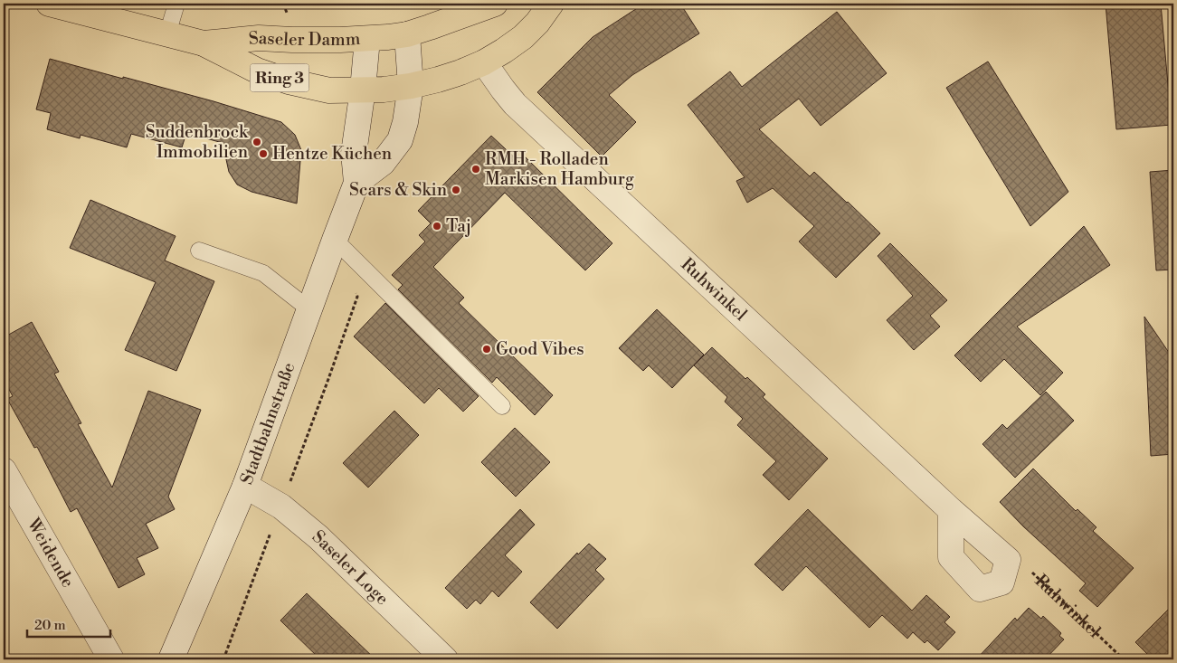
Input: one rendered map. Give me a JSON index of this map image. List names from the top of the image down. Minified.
{"streets":{"main road":["Saseler Damm","Ring 3"],"street":["Ruhwinkel","Stadtbahnstraße","Weidende","Saseler Loge"]},"crossings":[["Saseler Damm","Ring 3"],["Saseler Damm","Stadtbahnstraße"],["Ring 3","Ruhwinkel"],["Stadtbahnstraße","Saseler Loge"]],"places":["Suddenbrock Immobilien","Hentze Küchen","RMH - Rolladen Markisen Hamburg","Scars & Skin","Taj","Good Vibes"],"scale_bar":"20 m"}
